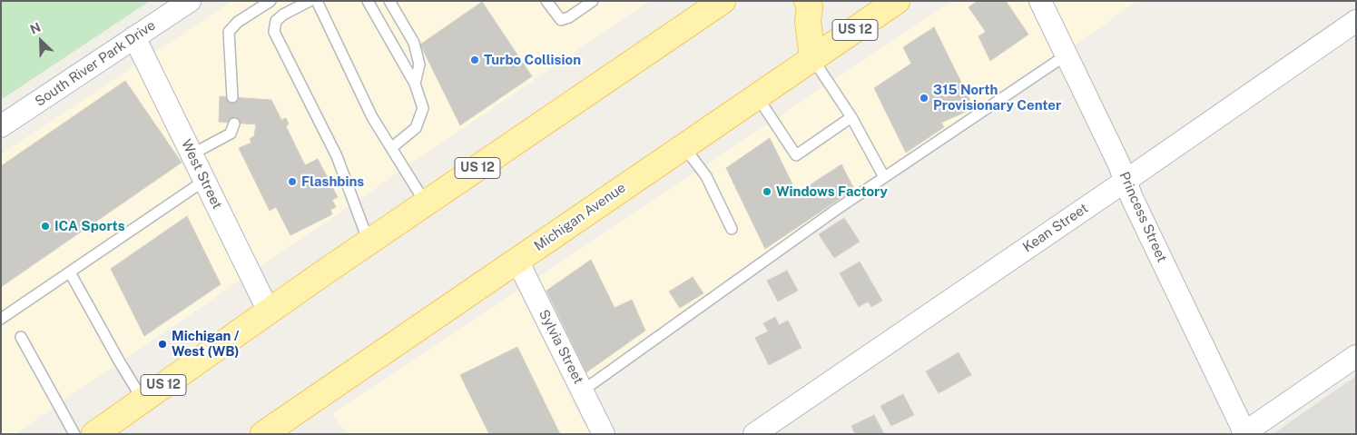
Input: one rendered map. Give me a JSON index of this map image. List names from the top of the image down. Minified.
{"streets":{"main road":["US 12","Michigan Avenue"],"street":["South River Park Drive","West Street","Princess Street","Kean Street","Sylvia Street"]},"crossings":[["US 12","West Street"],["South River Park Drive","West Street"],["Michigan Avenue","Sylvia Street"],["Princess Street","Kean Street"]],"places":["Turbo Collision","315 North Provisionary Center","Flashbins","Windows Factory","ICA Sports","Michigan / West (WB)"],"north":"top left"}
